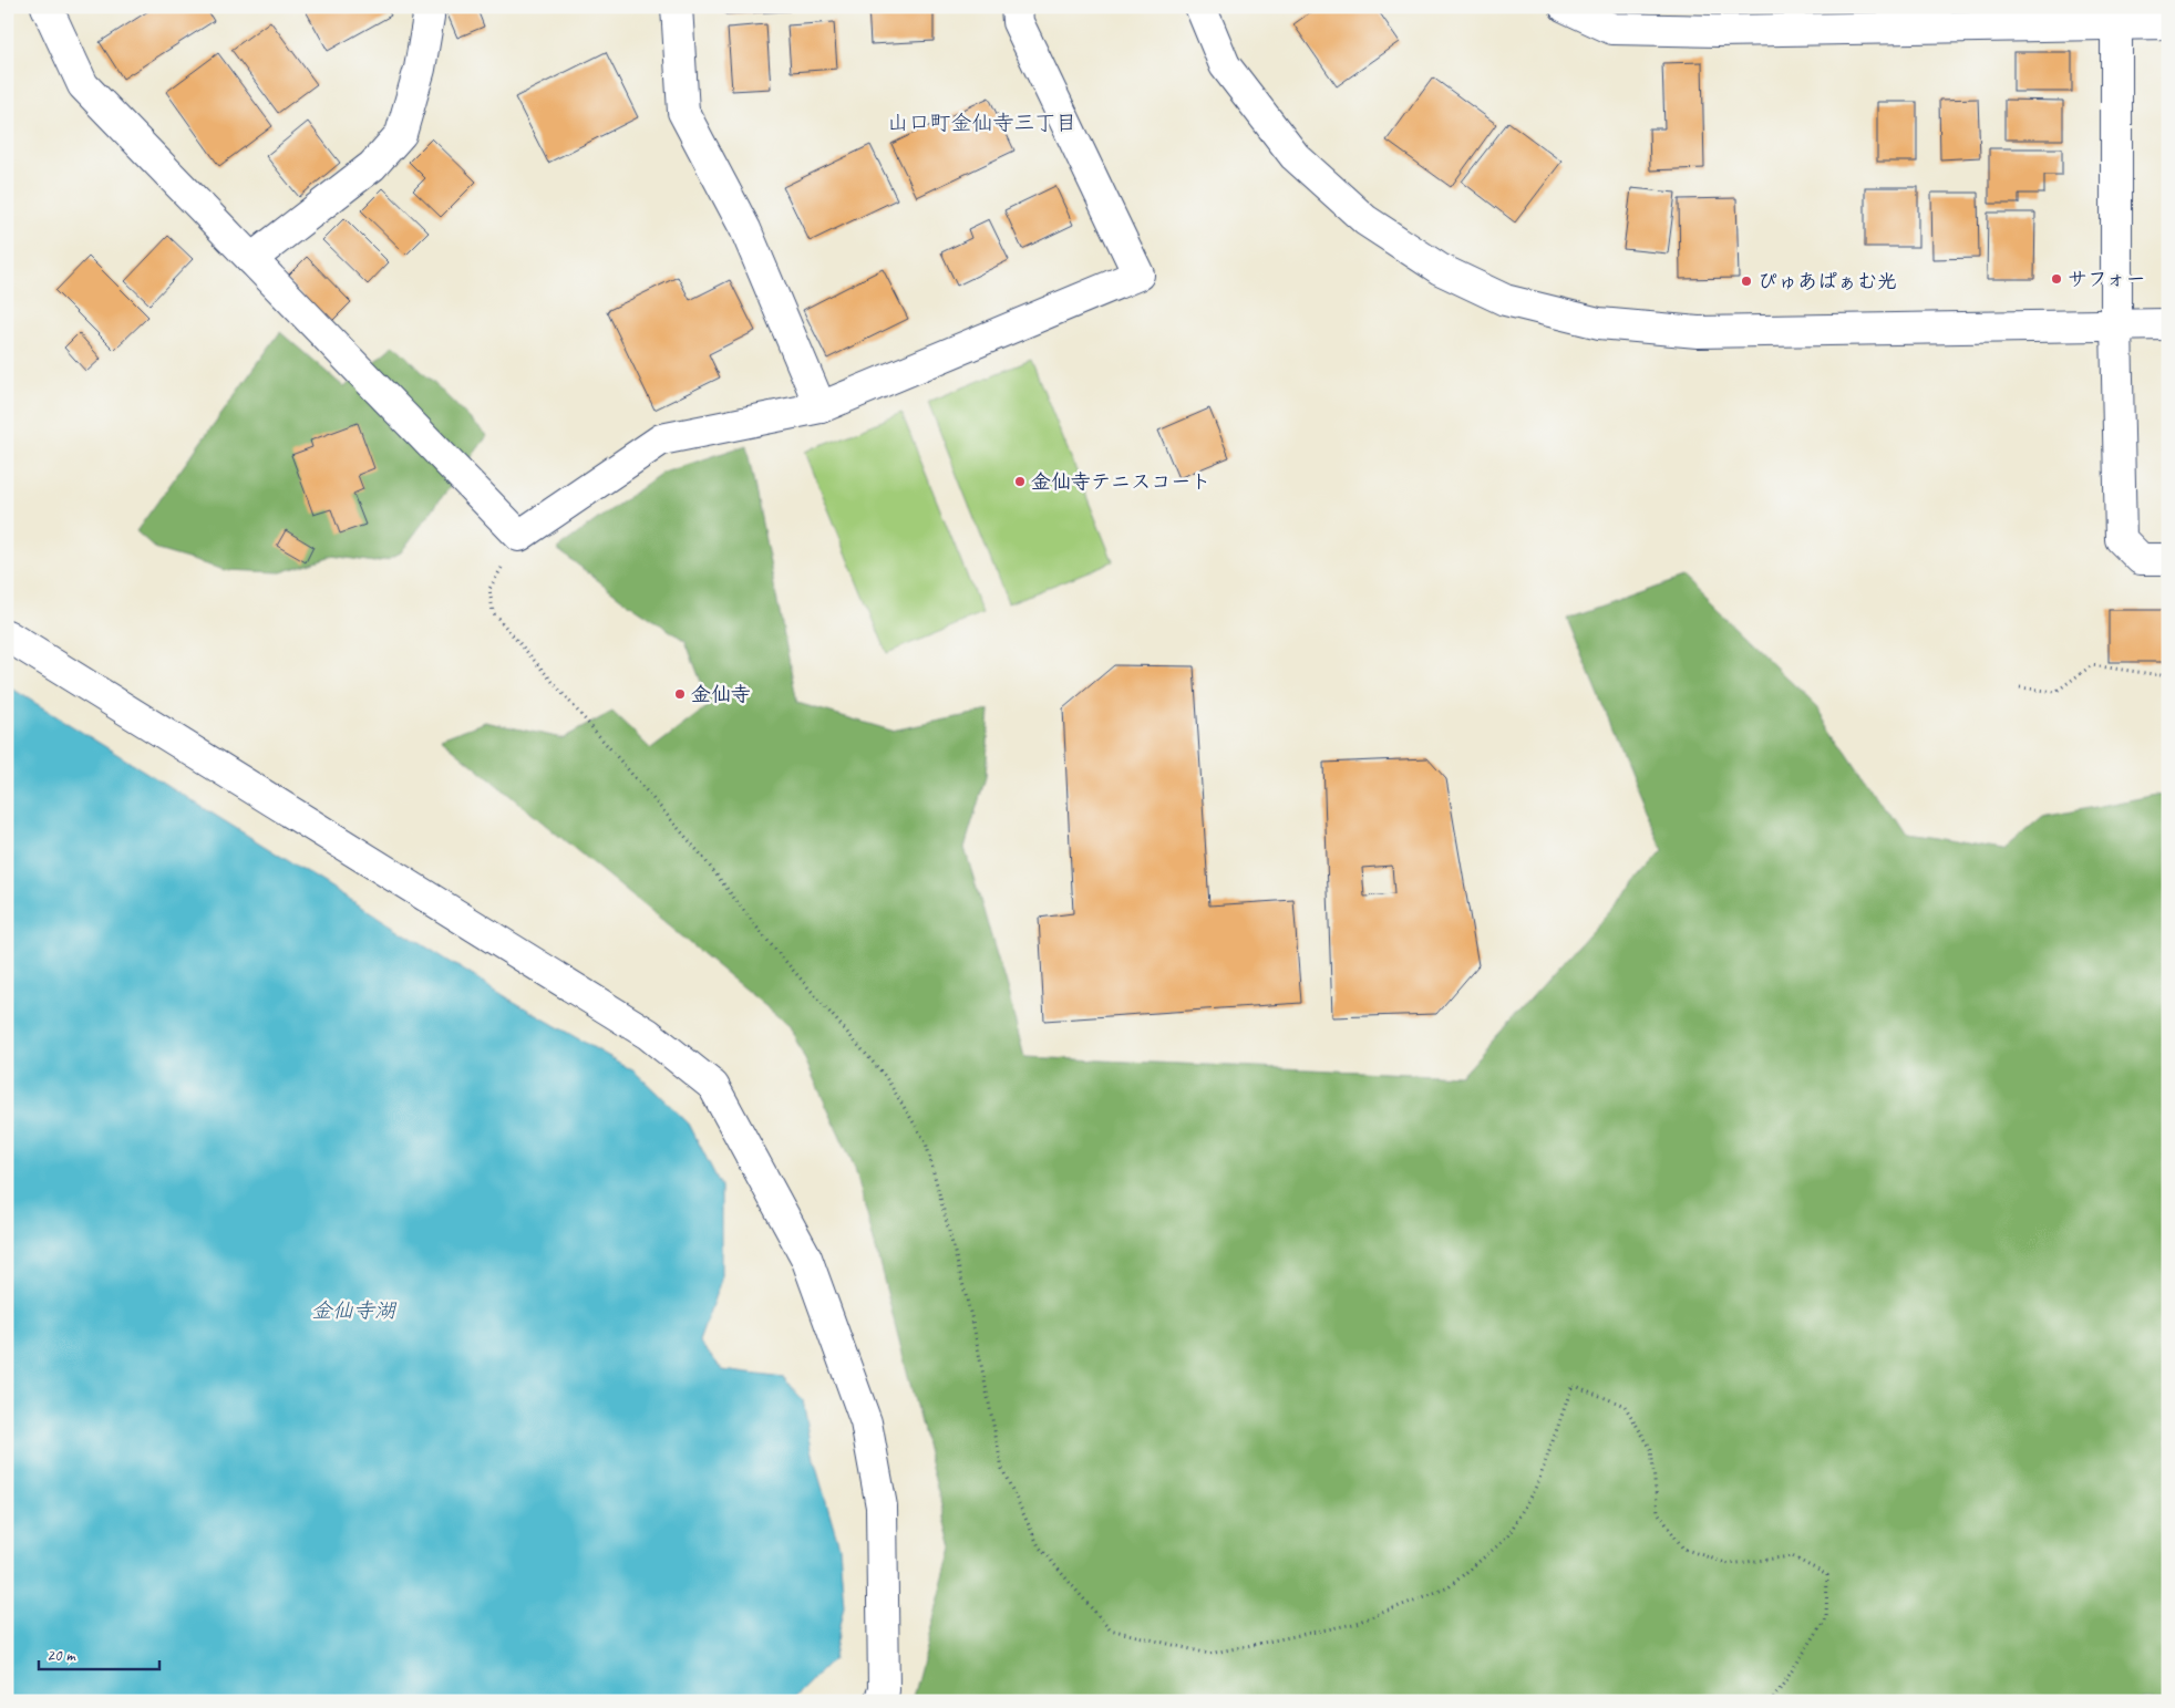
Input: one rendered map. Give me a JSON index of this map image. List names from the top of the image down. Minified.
{"districts":["山口町金仙寺三丁目"],"water":["金仙寺湖"],"places":["サフォー","ぴゅあぱぁむ光","金仙寺テニスコート","金仙寺"],"scale_bar":"20 m"}
